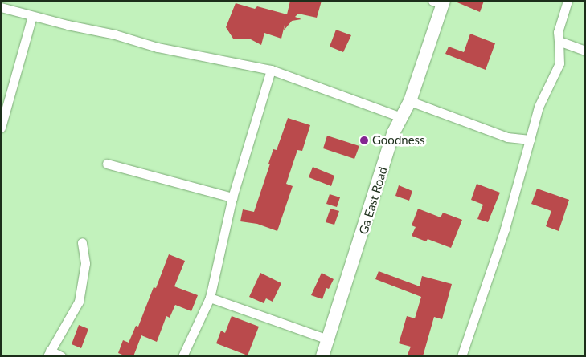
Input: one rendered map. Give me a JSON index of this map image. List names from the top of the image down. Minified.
{"streets":{"street":["Ga East Road"]},"places":["Goodness"]}
